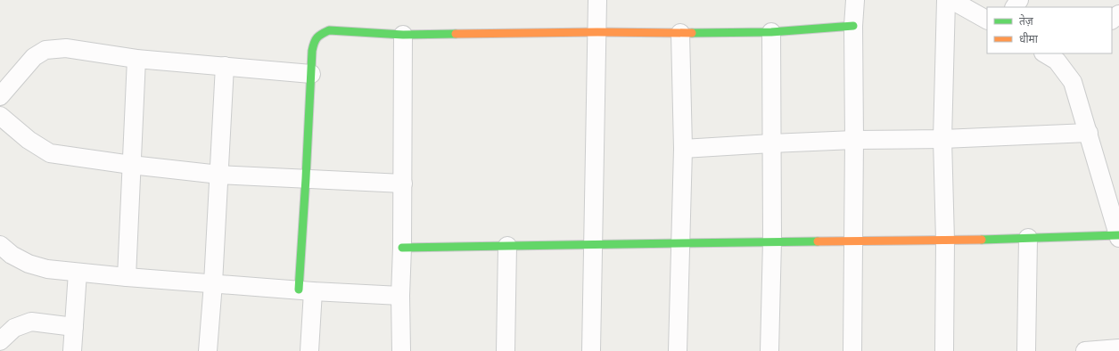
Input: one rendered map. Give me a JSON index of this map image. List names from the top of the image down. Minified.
{"legend":["तेज़","धीमा"]}
